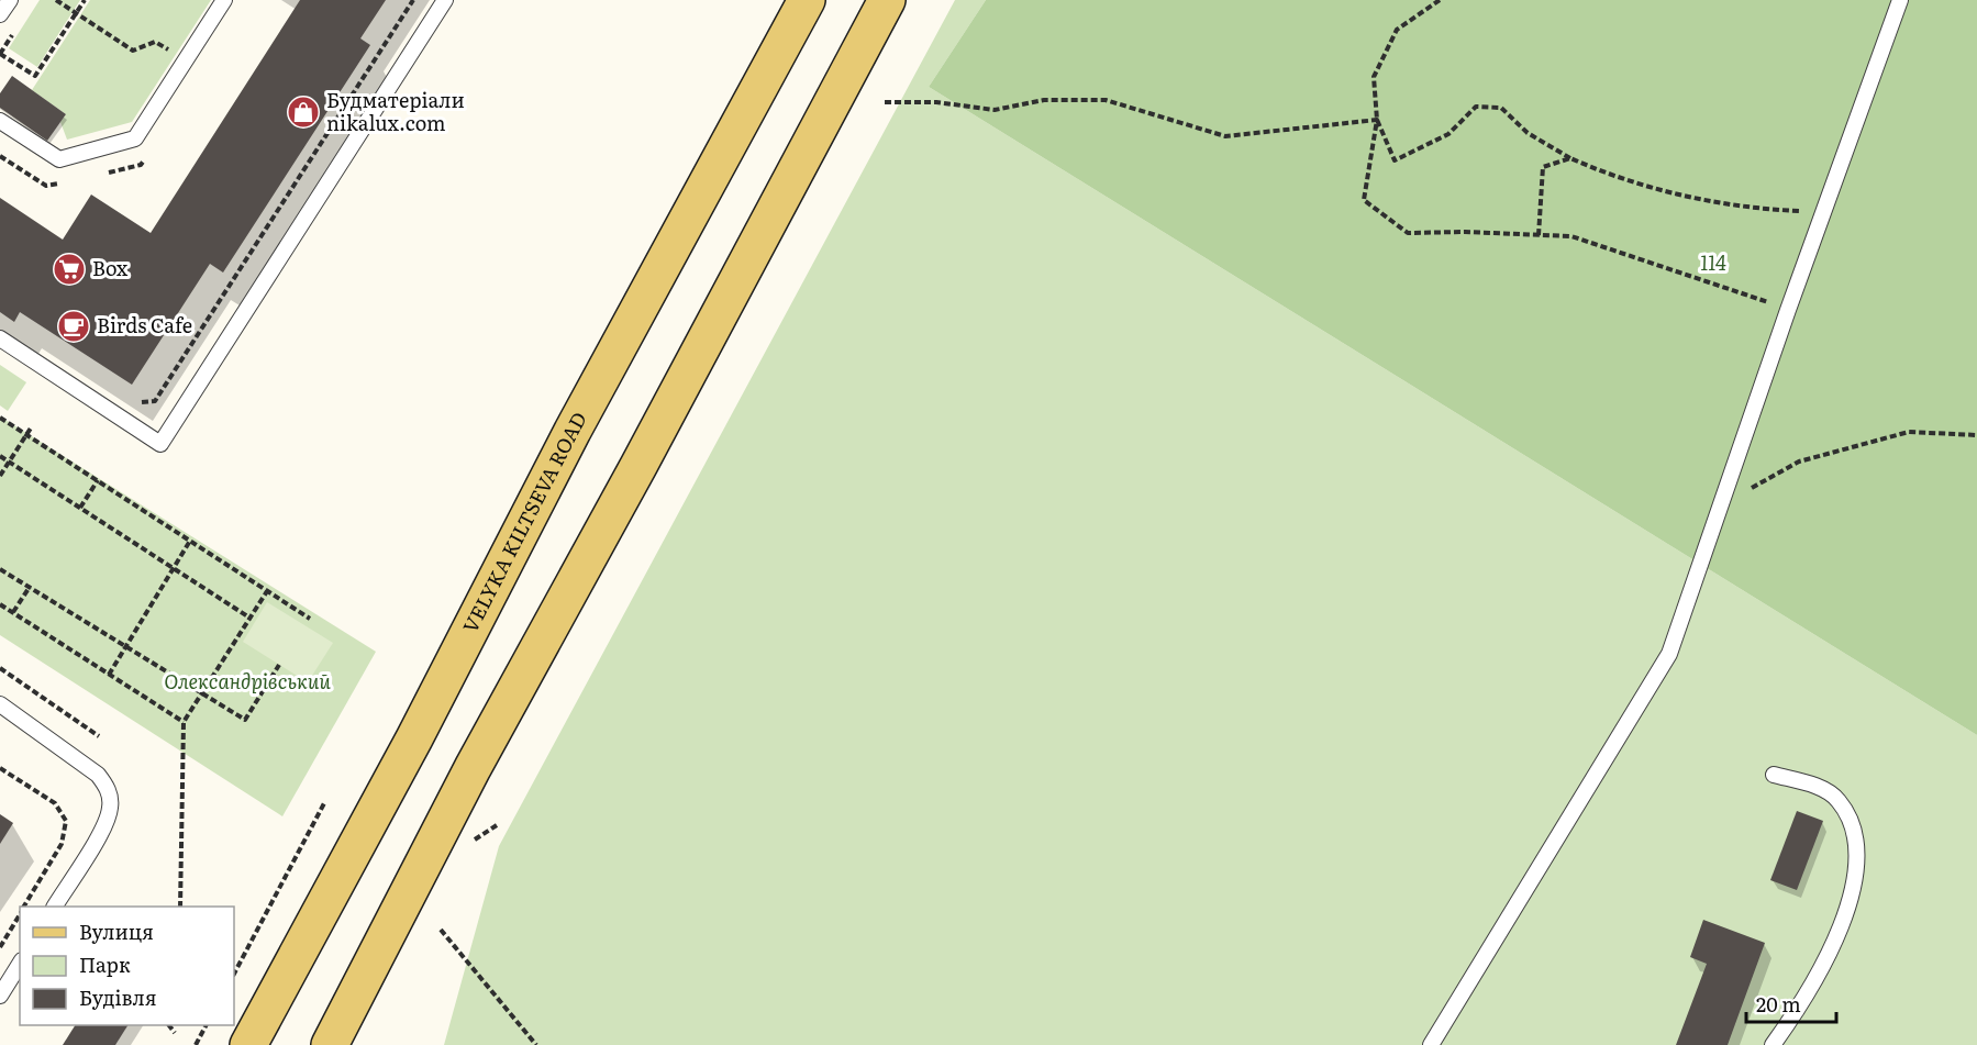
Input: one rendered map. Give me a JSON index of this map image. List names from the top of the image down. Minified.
{"streets":{"main road":["VELYKA KILTSEVA ROAD"]},"parks":["114","Олександрівський"],"places":{"shop":["Будматеріали nikalux.com"],"supermarket":["Box"],"cafe":["Birds Cafe"]},"legend":["Вулиця","Парк","Будівля"],"scale_bar":"20 m"}
